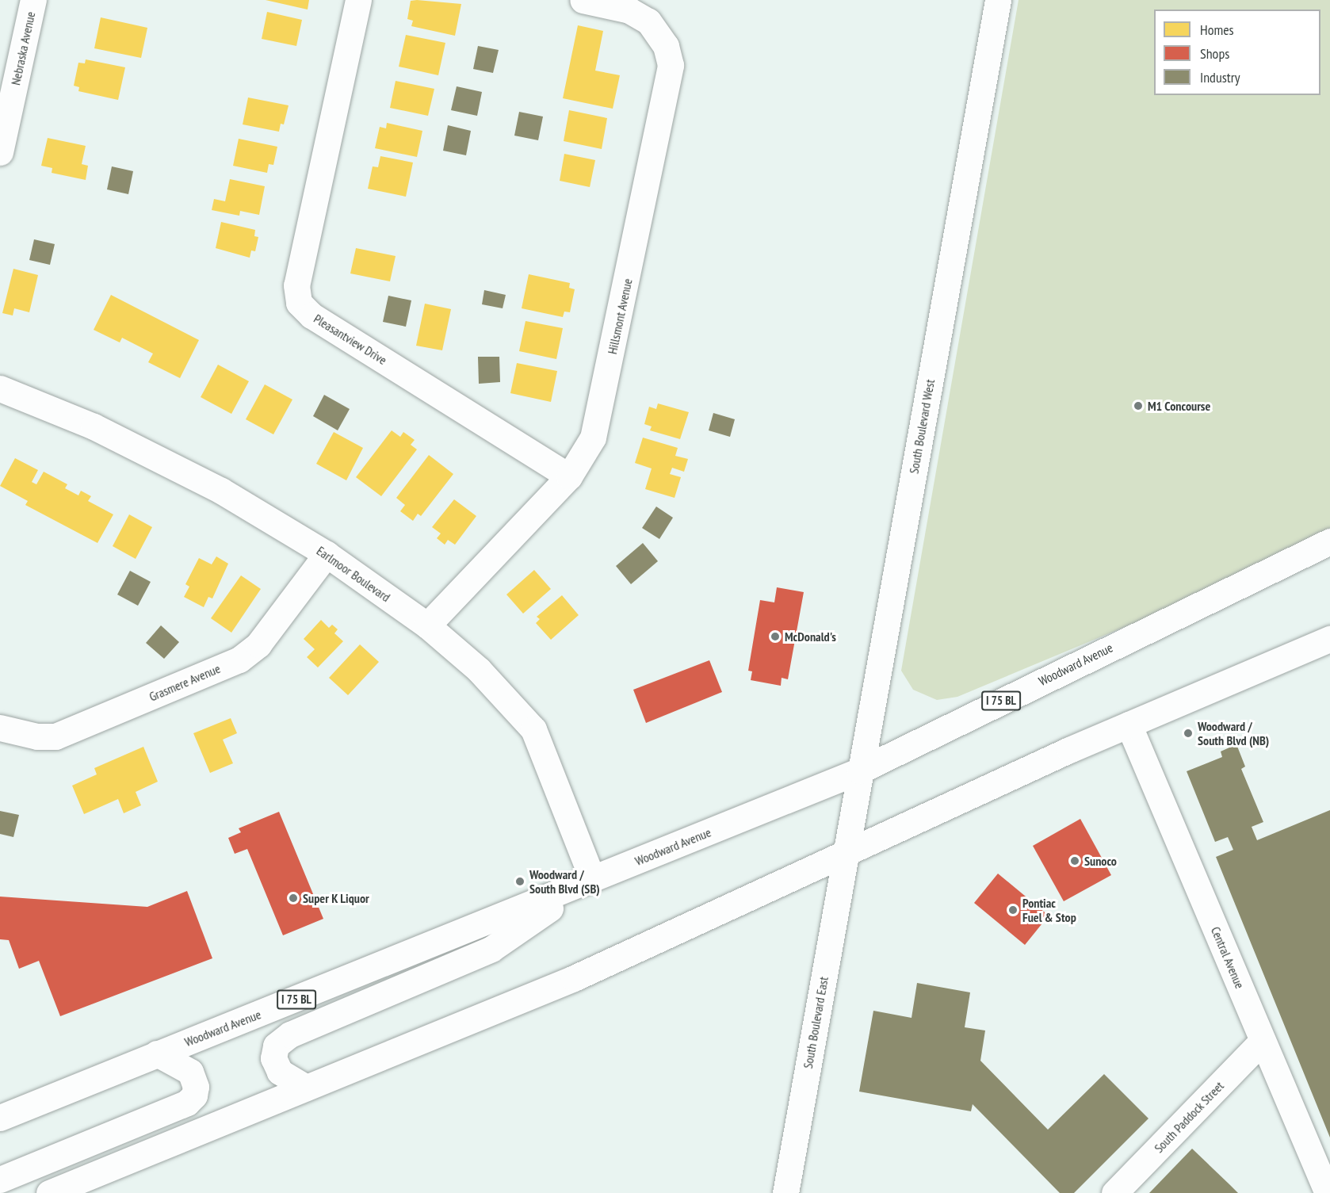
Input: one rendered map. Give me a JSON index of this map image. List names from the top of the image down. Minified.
{"streets":{"street":["Nebraska Avenue","Hillsmont Avenue","Pleasantview Drive","South Boulevard West","Earlmoor Boulevard","Woodward Avenue","Grasmere Avenue","I 75 BL","Central Avenue","South Boulevard East","South Paddock Street"]},"crossings":[["Hillsmont Avenue","Pleasantview Drive"],["Hillsmont Avenue","Earlmoor Boulevard"],["South Boulevard West","Woodward Avenue"],["South Boulevard West","South Boulevard East"],["Earlmoor Boulevard","Woodward Avenue"],["Earlmoor Boulevard","Grasmere Avenue"],["Central Avenue","South Paddock Street"]],"places":["M1 Concourse","McDonald's","Woodward / South Blvd (NB)","Sunoco","Woodward / South Blvd (SB)","Super K Liquor","Pontiac Fuel & Stop"],"legend":["Homes","Shops","Industry"]}
